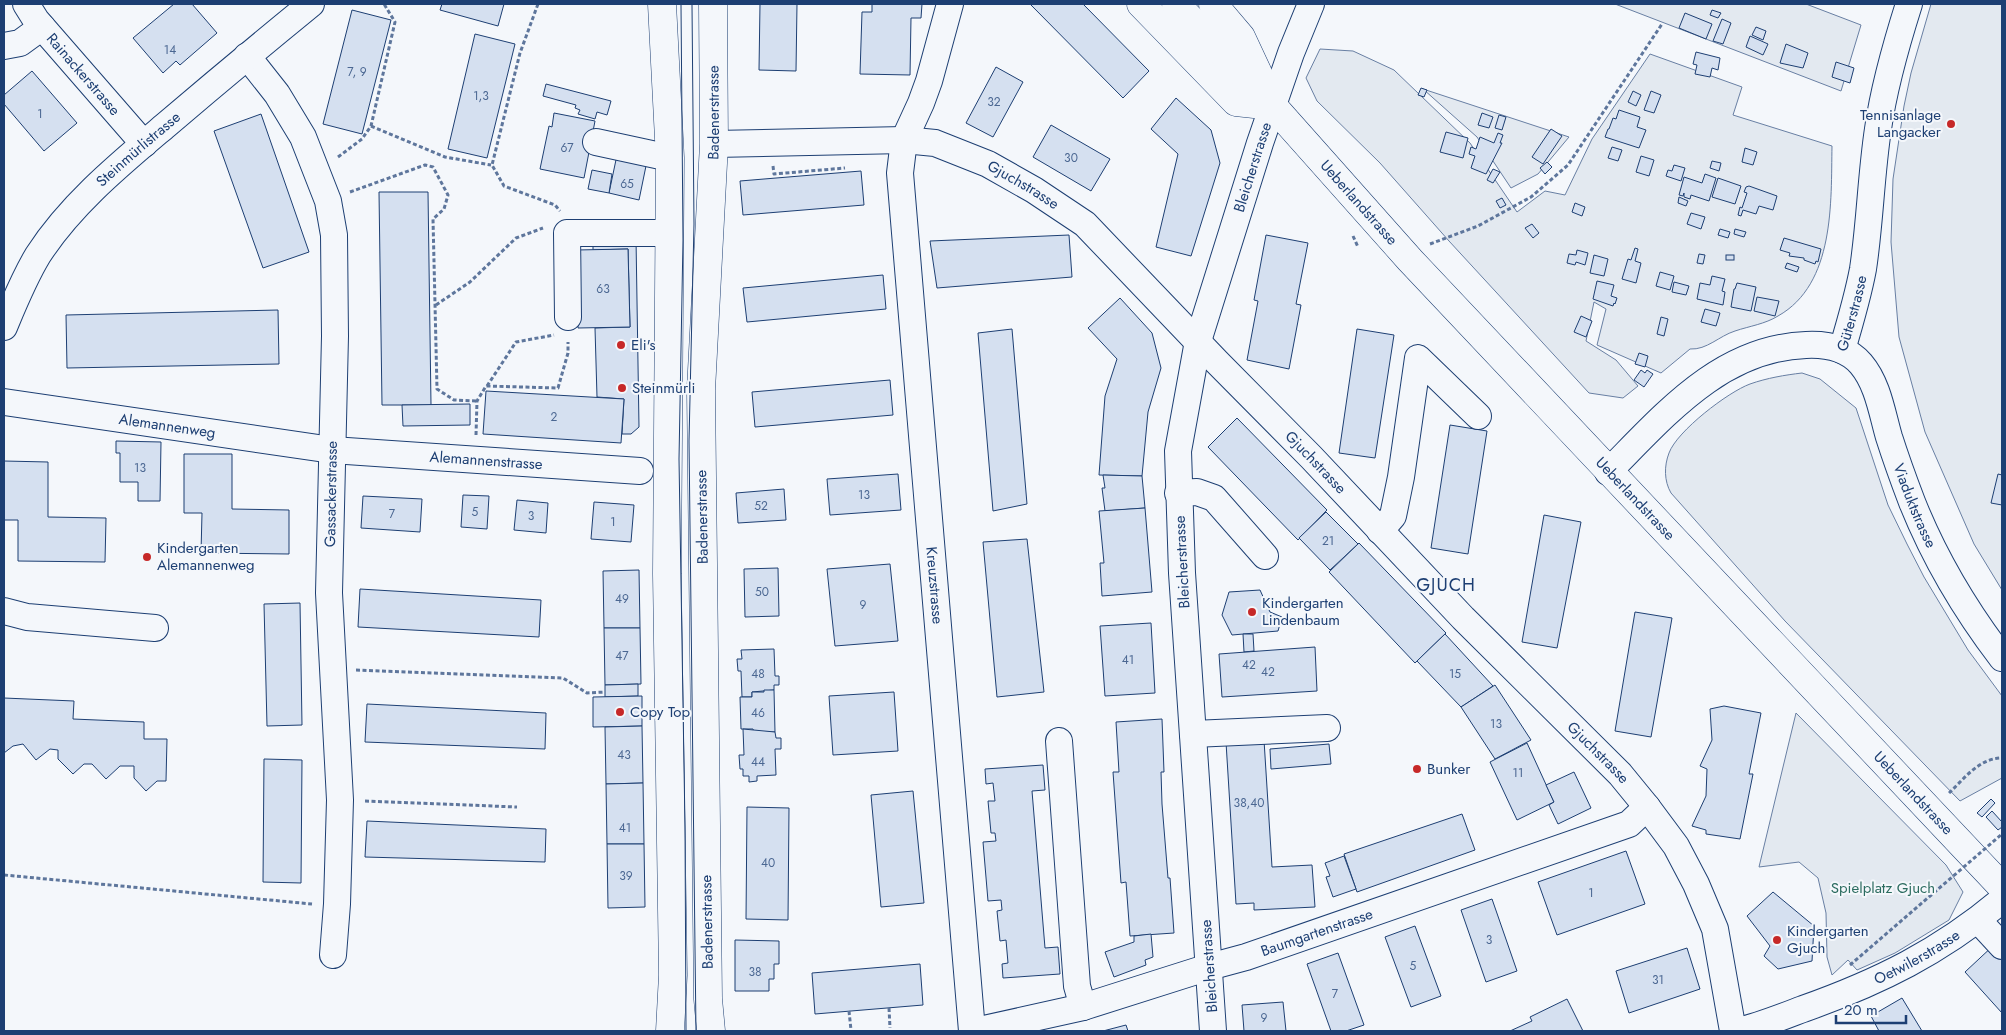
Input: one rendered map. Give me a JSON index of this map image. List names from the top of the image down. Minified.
{"streets":{"main road":["Badenerstrasse","Ueberlandstrasse"],"street":["Rainackerstrasse","Steinmürlistrasse","Bleicherstrasse","Gjuchstrasse","Güterstrasse","Alemannenweg","Alemannenstrasse","Gassackerstrasse","Viaduktstrasse","Kreuzstrasse","Baumgartenstrasse","Oetwilerstrasse"]},"crossings":[["Rainackerstrasse","Steinmürlistrasse"],["Badenerstrasse","Gjuchstrasse"],["Steinmürlistrasse","Gassackerstrasse"],["Bleicherstrasse","Gjuchstrasse"],["Bleicherstrasse","Ueberlandstrasse"],["Bleicherstrasse","Baumgartenstrasse"],["Gjuchstrasse","Kreuzstrasse"],["Gjuchstrasse","Baumgartenstrasse"],["Ueberlandstrasse","Güterstrasse"],["Güterstrasse","Viaduktstrasse"],["Alemannenweg","Alemannenstrasse"],["Alemannenweg","Gassackerstrasse"],["Alemannenstrasse","Gassackerstrasse"]],"districts":["GJUCH"],"parks":["Spielplatz Gjuch"],"places":["Tennisanlage Langacker","Eli's","Steinmürli","Kindergarten Alemannenweg","Kindergarten Lindenbaum","Copy Top","Bunker","Kindergarten Gjuch"],"house_numbers":["14","7, 9","1,3","32","1","67","30","65","63","2","13","13","52","5","7","3","1","21","50","49","9","47","41","42","42","48","15","46","13","43","44","11","38,40","41","40","39","1","3","5","38","31","7","9"],"scale_bar":"20 m"}
